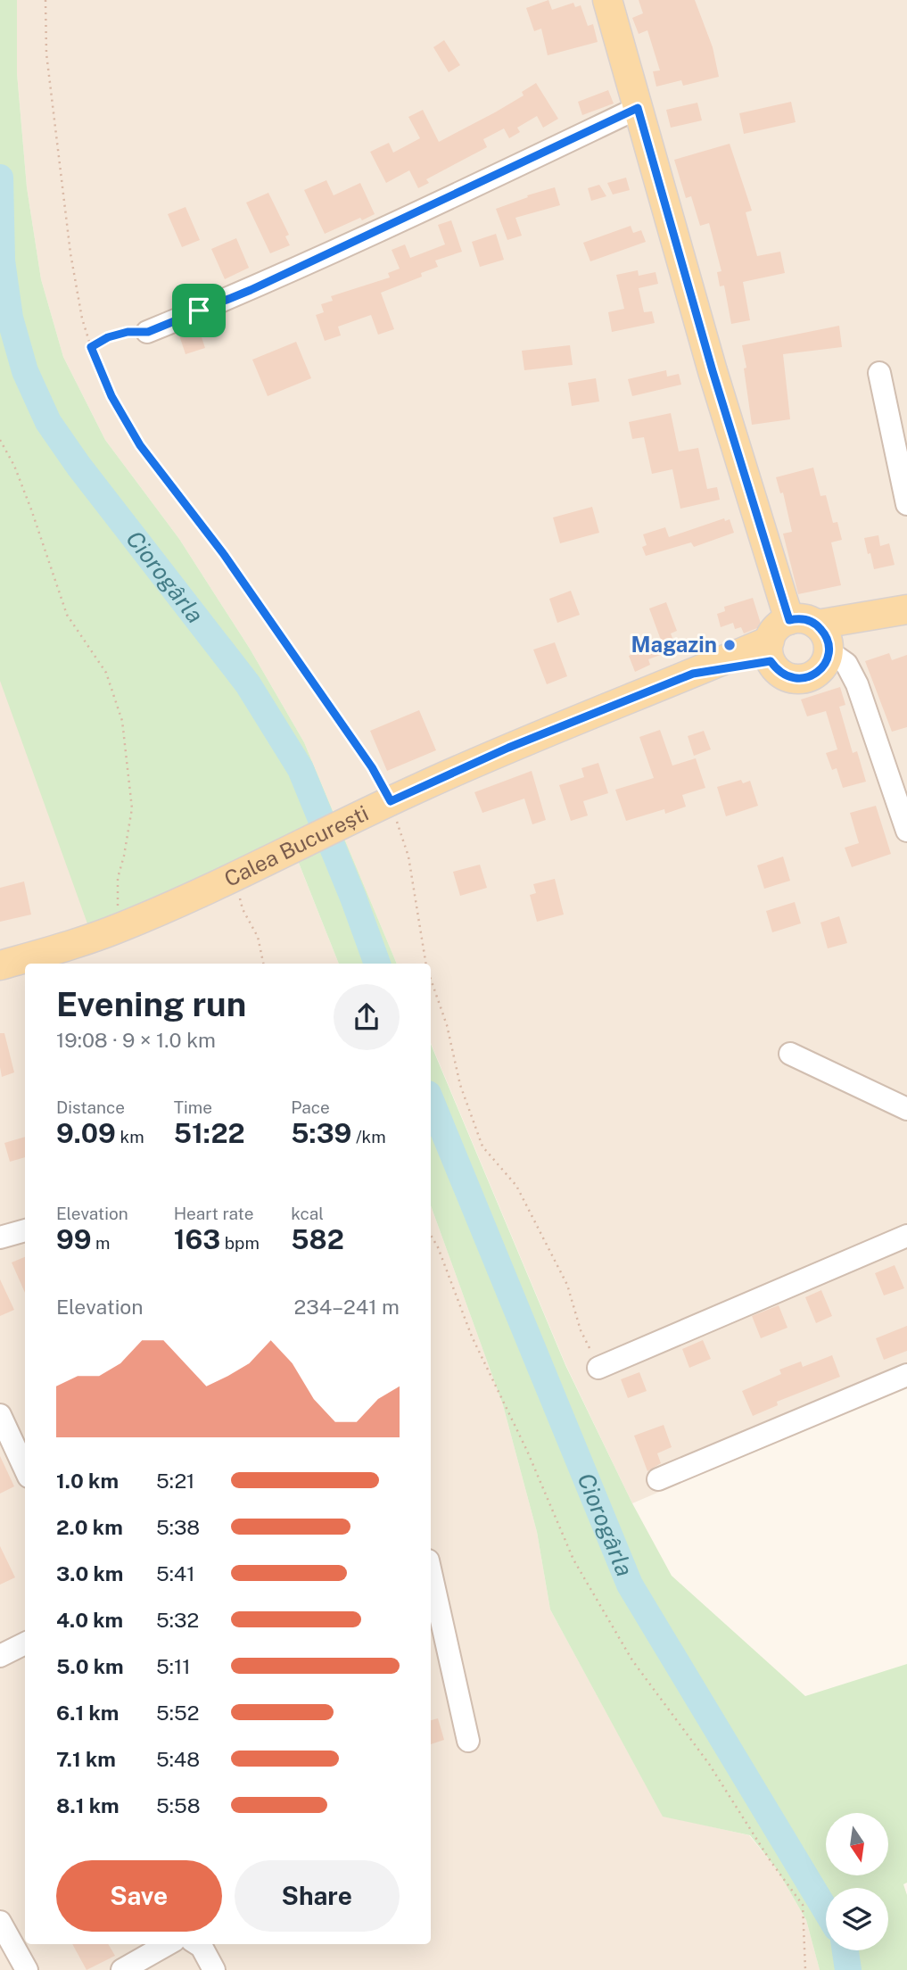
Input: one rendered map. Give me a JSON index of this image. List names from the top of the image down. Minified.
{"streets":{"main road":["Calea București"]},"water":["Ciorogârla"],"places":["Magazin"],"north":"bottom","page":{"heading":["Evening run","19:08 · 9 × 1.0 km"],"stats":[["Distance","9.09 km"],["Time","51:22"],["Pace","5:39 /km"],["Elevation","99 m"],["Heart rate","163 bpm"],["kcal","582"]],"chart":["Elevation","234–241 m"],"list":[{"name":"1.0 km","note":"5:21"},{"name":"2.0 km","note":"5:38"},{"name":"3.0 km","note":"5:41"},{"name":"4.0 km","note":"5:32"},{"name":"5.0 km","note":"5:11"},{"name":"6.1 km","note":"5:52"},{"name":"7.1 km","note":"5:48"},{"name":"8.1 km","note":"5:58"}],"buttons":["Save","Share"]}}
